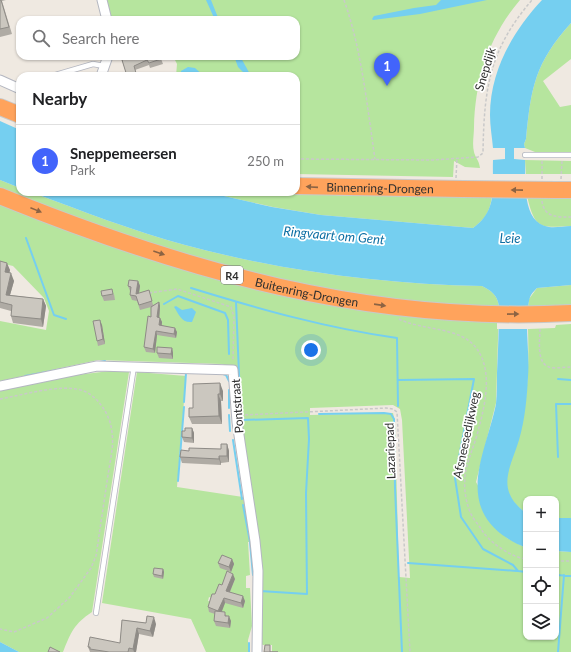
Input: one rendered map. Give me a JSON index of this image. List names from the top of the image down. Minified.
{"streets":{"highway":["Binnenring-Drongen","R4","Buitenring-Drongen"],"street":["Pontstraat"],"path":["Snepdijk","Afsneesedijkweg","Lazariepad"]},"crossings":[["Pontstraat","Lazariepad"]],"one_way":["Binnenring-Drongen","Buitenring-Drongen"],"water":["Ringvaart om Gent","Leie"],"page":{"search":"Search here","pins":"1","heading":"Nearby","list":[{"mark":"1","name":"Sneppemeersen","note":"Park","value":"250 m"}],"map_buttons":["+","−"]}}
